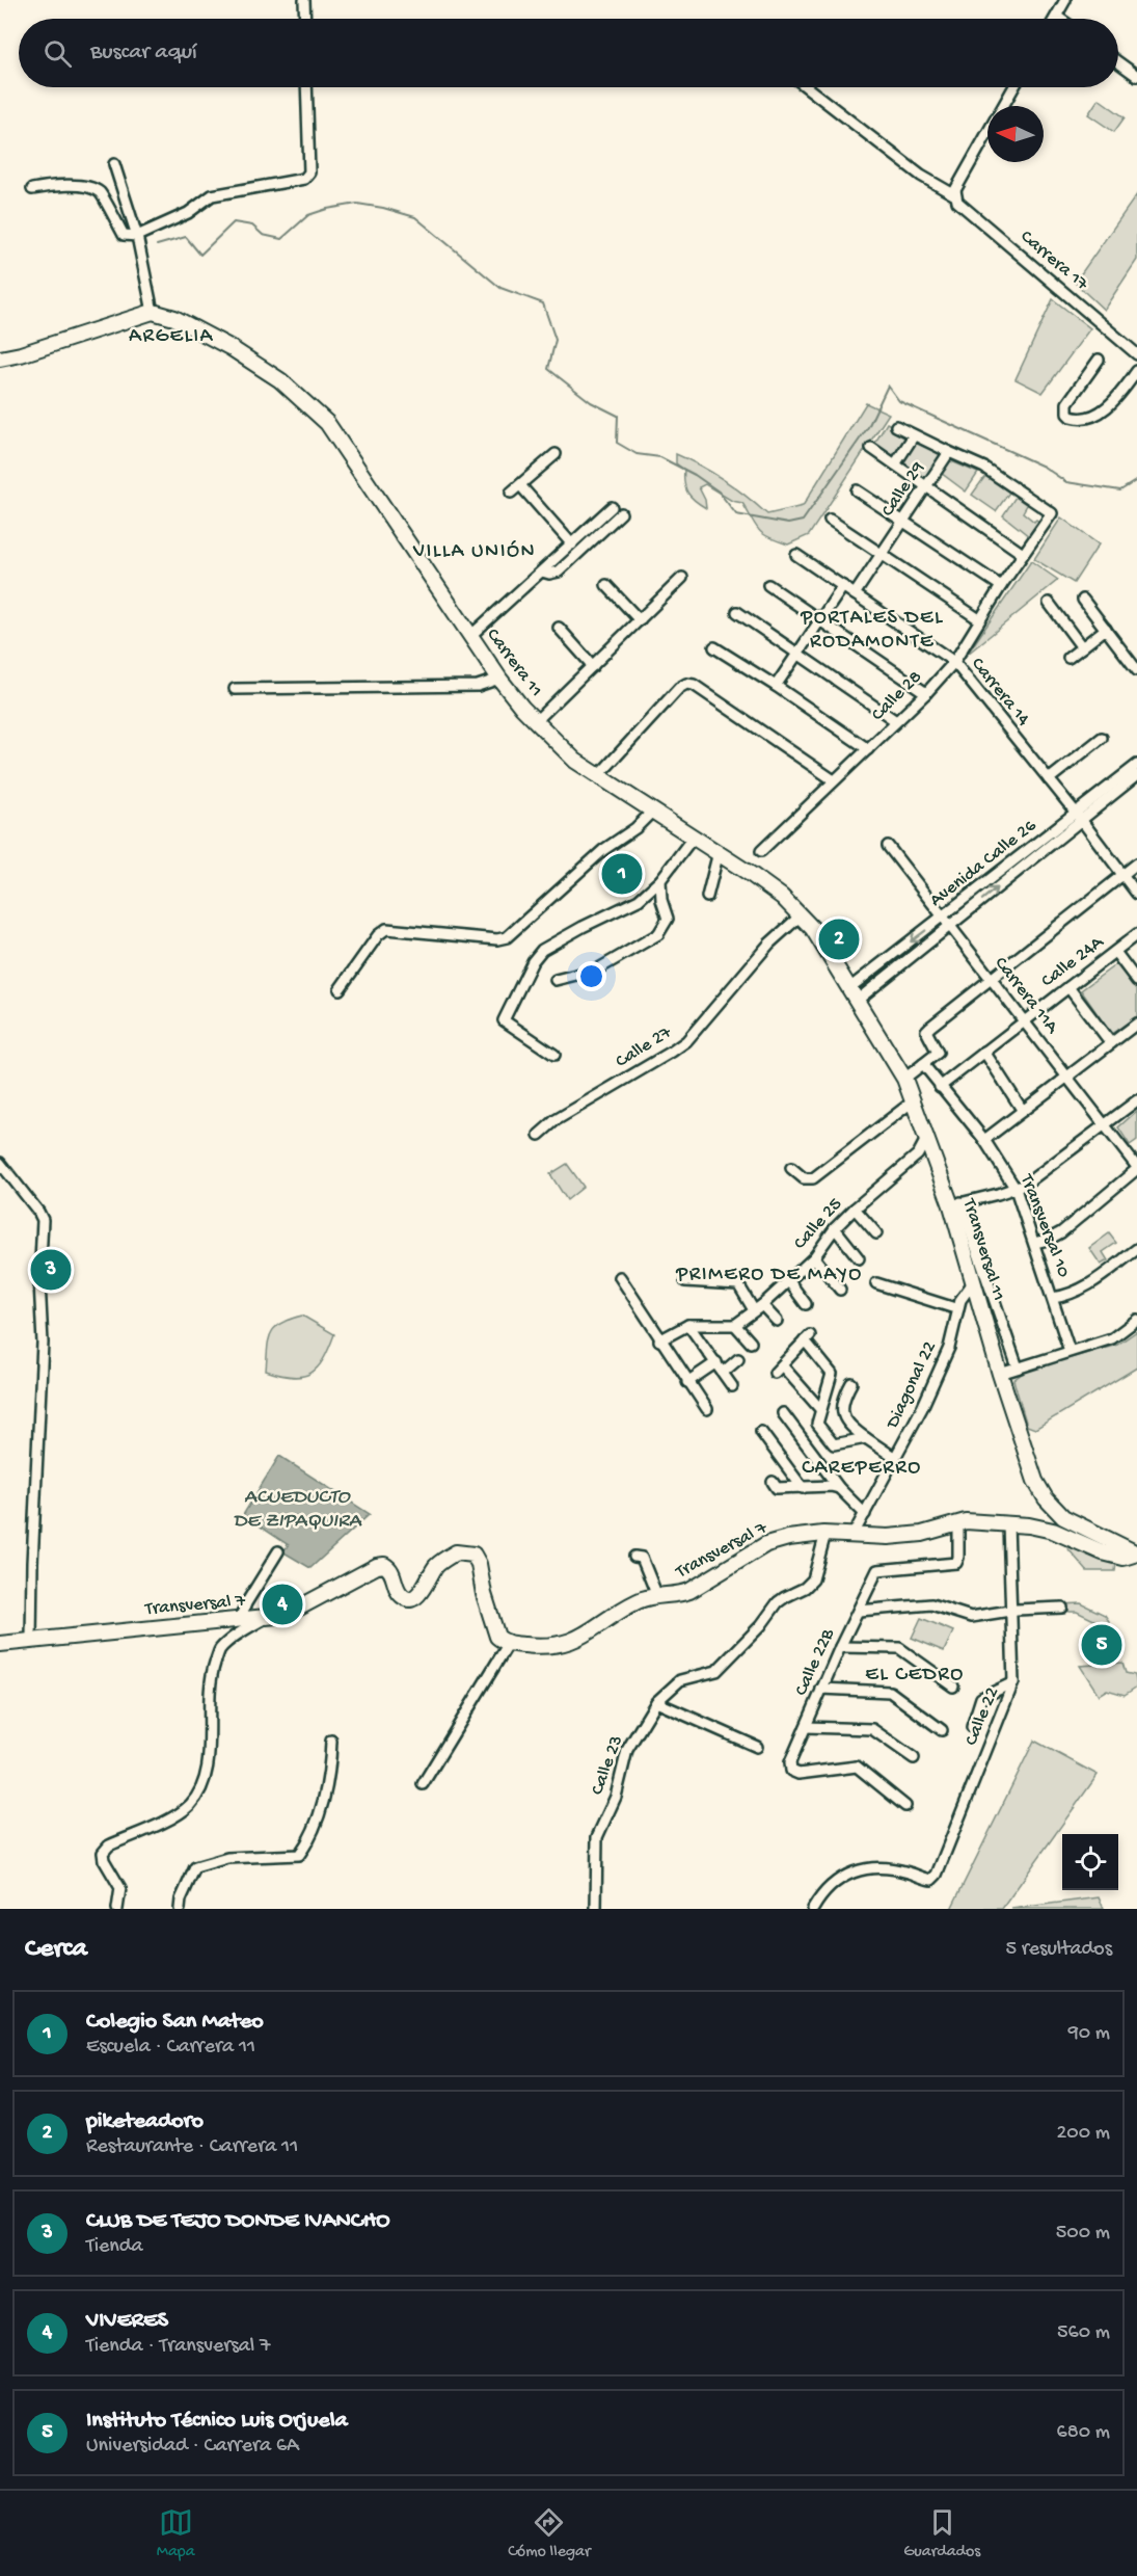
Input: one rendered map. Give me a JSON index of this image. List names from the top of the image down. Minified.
{"streets":{"street":["Carrera 17","Calle 29","Carrera 11","Carrera 14","Calle 28","Avenida Calle 26","Calle 24A","Carrera 11A","Calle 27","Calle 25","Transversal 10","Transversal 11","Diagonal 22","Transversal 7","Calle 22B","Calle 22","Calle 23"]},"crossings":[["Calle 29","Carrera 14"],["Calle 29","Calle 28"],["Carrera 11","Avenida Calle 26"],["Carrera 11","Calle 27"],["Carrera 11","Transversal 11"],["Carrera 14","Calle 28"],["Carrera 14","Avenida Calle 26"],["Avenida Calle 26","Carrera 11A"],["Calle 24A","Carrera 11A"],["Calle 24A","Transversal 10"],["Calle 25","Transversal 11"],["Transversal 11","Diagonal 22"],["Transversal 11","Transversal 7"],["Diagonal 22","Transversal 7"],["Transversal 7","Calle 22B"],["Transversal 7","Calle 22"],["Transversal 7","Calle 23"]],"districts":["ARGELIA","VILLA UNIÓN","PORTALES DEL RODAMONTE","PRIMERO DE MAYO","CAREPERRO","EL CEDRO"],"water":["ACUEDUCTO DE ZIPAQUIRA"],"north":"left","page":{"search":"Buscar aquí","pins":["1","2","3","4","5"],"heading":["Cerca","5 resultados"],"list":[{"mark":"1","name":"Colegio San Mateo","note":"Escuela · Carrera 11","value":"90 m"},{"mark":"2","name":"piketeadoro","note":"Restaurante · Carrera 11","value":"200 m"},{"mark":"3","name":"CLUB DE TEJO DONDE IVANCHO","note":"Tienda","value":"500 m"},{"mark":"4","name":"VIVERES","note":"Tienda · Transversal 7","value":"560 m"},{"mark":"5","name":"Instituto Técnico Luis Orjuela","note":"Universidad · Carrera 6A","value":"680 m"}],"nav":["Mapa","Cómo llegar","Guardados"]}}
